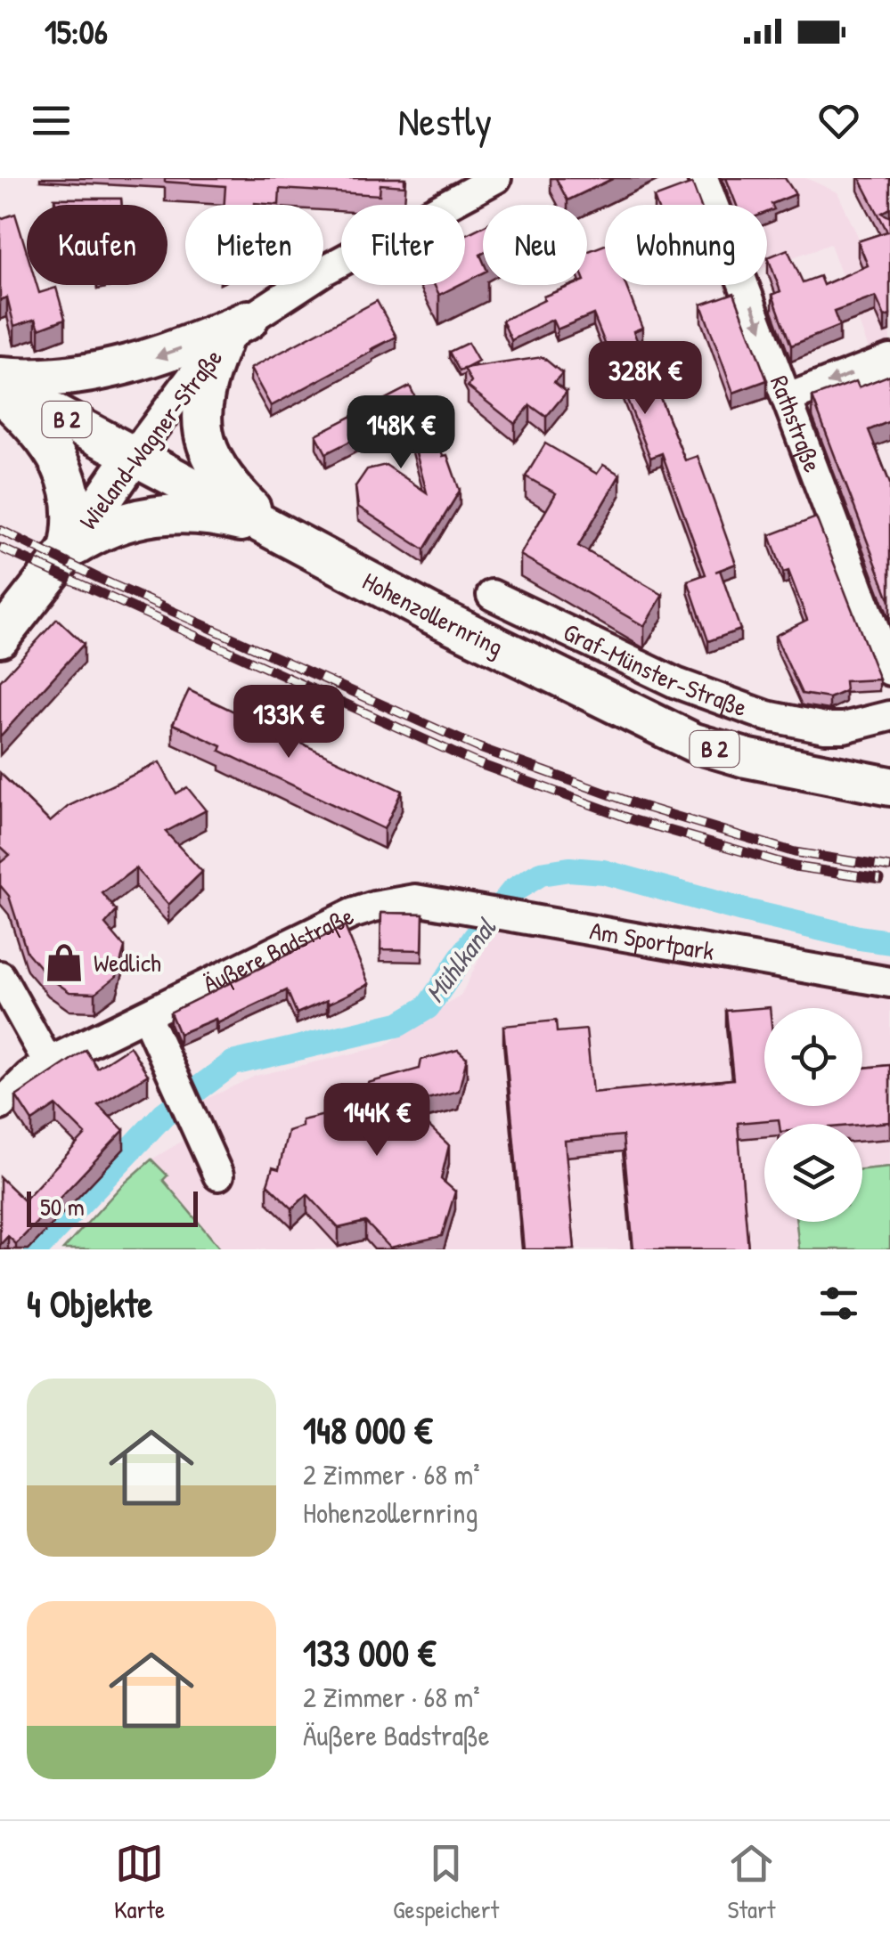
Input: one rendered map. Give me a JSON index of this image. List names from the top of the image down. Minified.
{"streets":{"main road":["B 2","Wieland-Wagner-Straße","Hohenzollernring"],"street":["Rathstraße","Graf-Münster-Straße","Am Sportpark","Äußere Badstraße"]},"crossings":[["Wieland-Wagner-Straße","Hohenzollernring"],["Am Sportpark","Äußere Badstraße"]],"one_way":["Rathstraße"],"water":["Mühlkanal"],"places":{"shop":["Wedlich"]},"scale_bar":"50 m","page":{"status":"15:06","header":"Nestly","chip":["Kaufen","Mieten","Filter","Neu","Wohnung"],"price":["328K €","148K €","133K €","144K €"],"scale":"50 m","heading":"4 Objekte","list":[{"name":"148 000 €","note":"2 Zimmer · 68 m² · Hohenzollernring"},{"name":"133 000 €","note":"2 Zimmer · 68 m² · Äußere Badstraße"}],"tabs":["Karte","Gespeichert","Start"]}}
